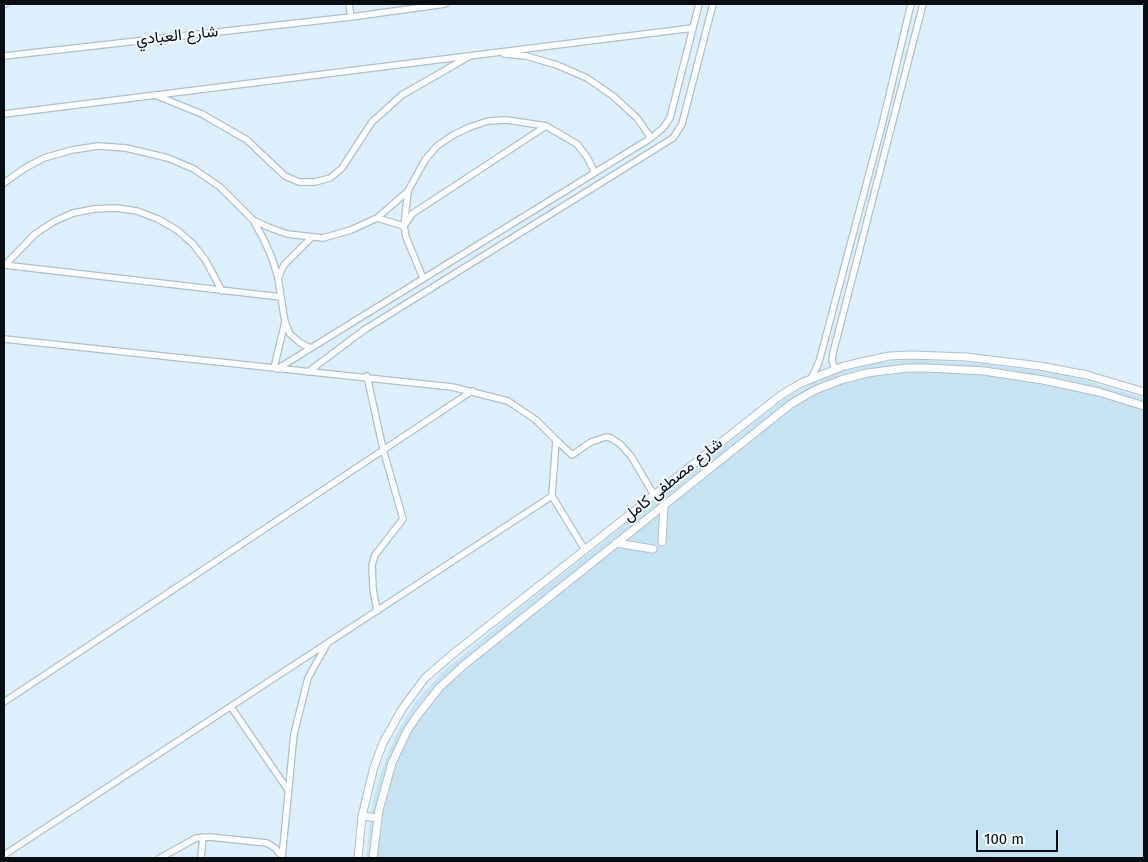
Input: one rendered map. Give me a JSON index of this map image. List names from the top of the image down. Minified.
{"streets":{"street":["شارع العبادي","شارع مصطفى كامل"]},"scale_bar":"100 m"}
